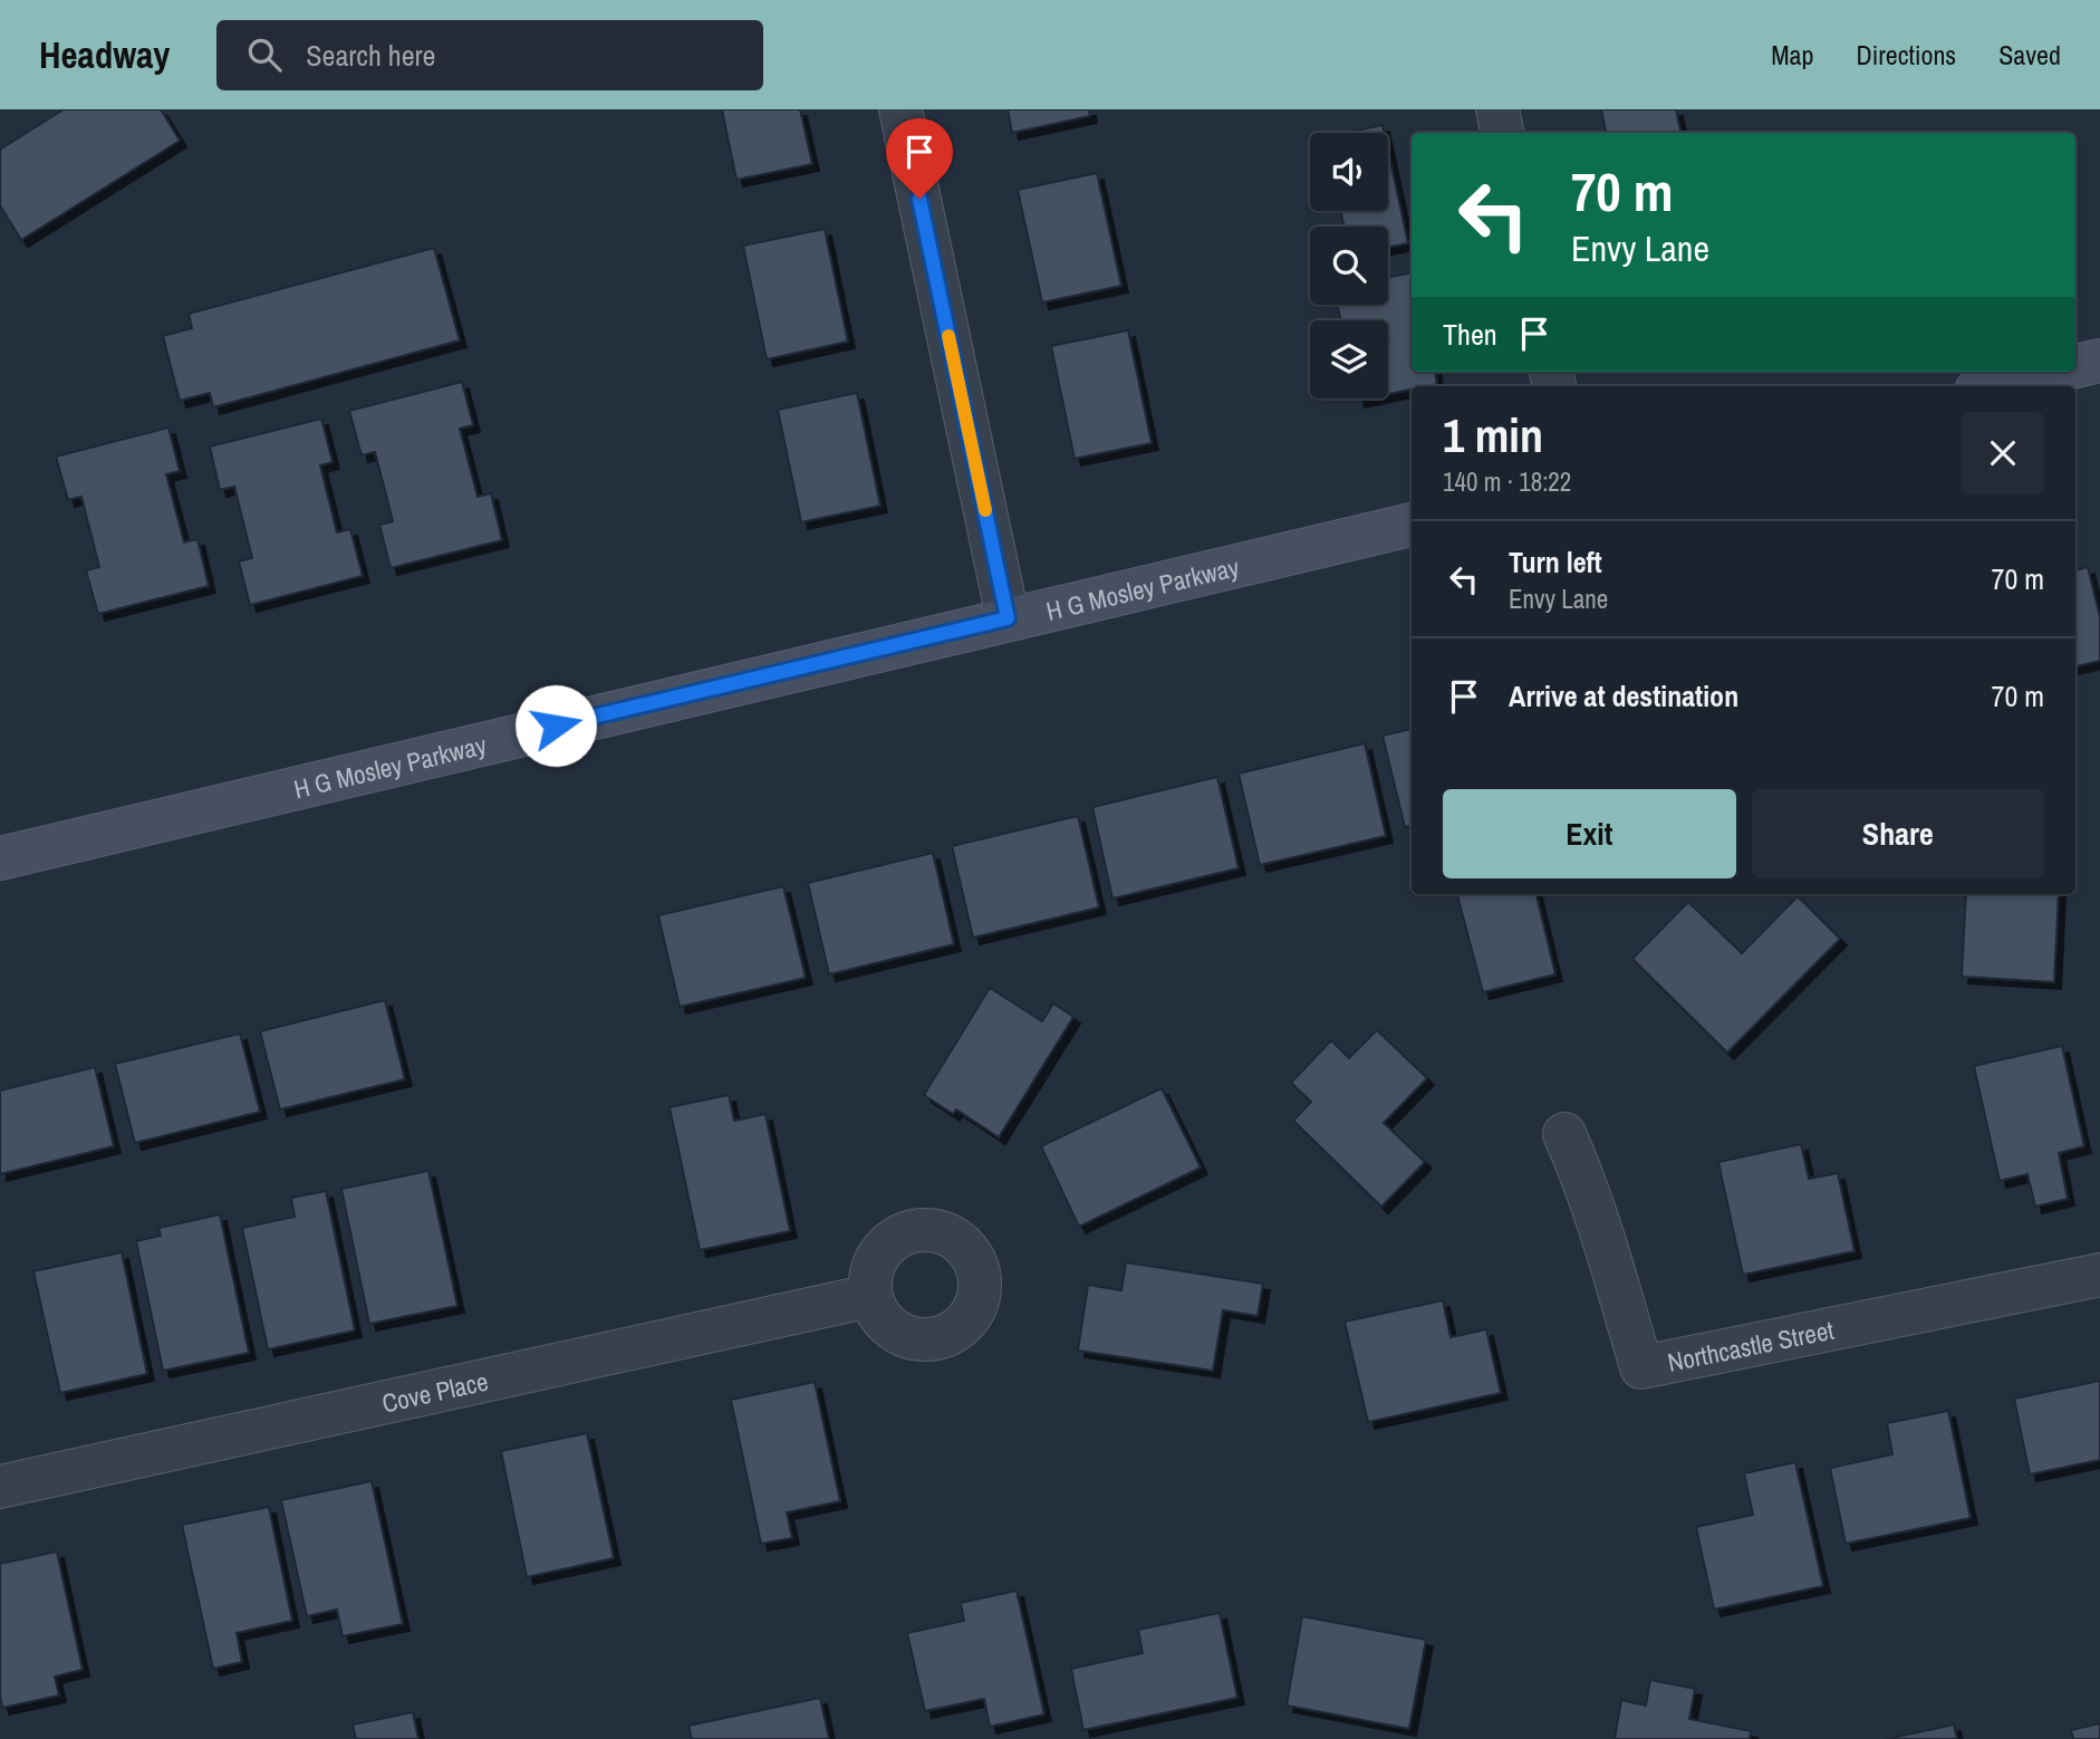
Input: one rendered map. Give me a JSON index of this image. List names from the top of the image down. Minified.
{"streets":{"main road":["H G Mosley Parkway"],"street":["Northcastle Street","Cove Place"]},"page":{"header":"Headway","search":"Search here","nav":["Map","Directions","Saved"],"turn":["70 m","Envy Lane"],"then":"Then","heading":["1 min","140 m · 18:22"],"list":[{"name":"Turn left","note":"Envy Lane","value":"70 m"},{"name":"Arrive at destination","value":"70 m"}],"buttons":["Exit","Share"]}}
